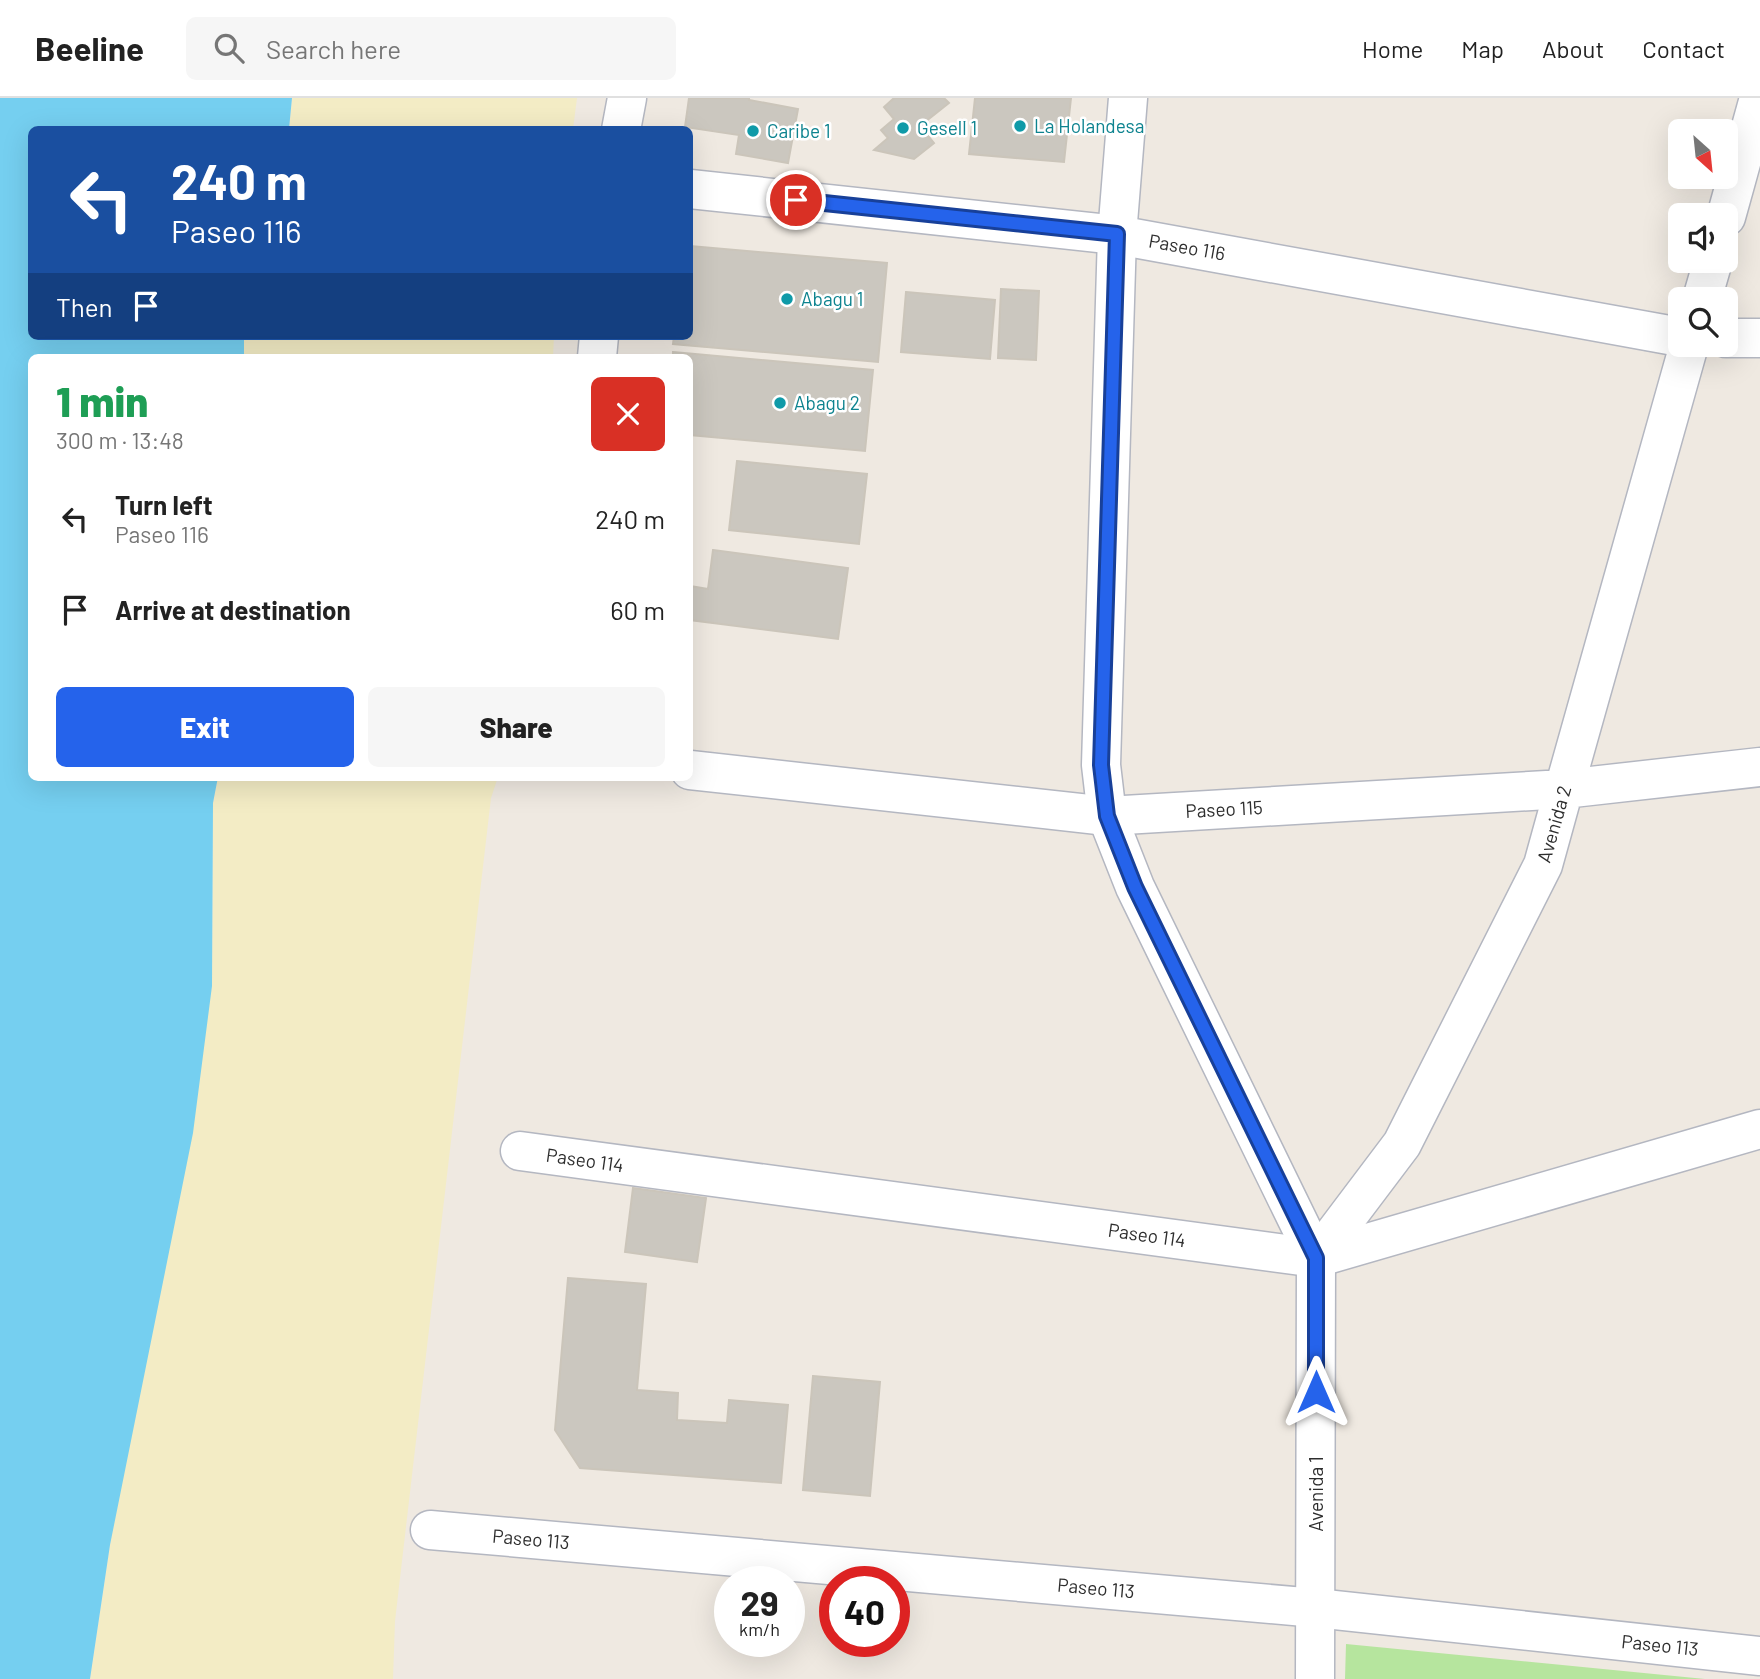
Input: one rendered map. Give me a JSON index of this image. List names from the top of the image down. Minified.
{"streets":{"street":["Paseo 116","Paseo 115","Avenida 2","Paseo 114","Avenida 1","Paseo 113"]},"crossings":[["Paseo 116","Avenida 1"],["Paseo 115","Avenida 2"],["Paseo 115","Avenida 1"],["Avenida 2","Paseo 114"],["Avenida 2","Avenida 1"],["Paseo 114","Avenida 1"],["Avenida 1","Paseo 113"]],"places":["La Holandesa","Gesell 1","Caribe 1","Abagu 1","Abagu 2"],"north":"bottom right","page":{"header":"Beeline","search":"Search here","nav":["Home","Map","About","Contact"],"turn":["240 m","Paseo 116"],"then":"Then","heading":["1 min","300 m · 13:48"],"list":[{"name":"Turn left","note":"Paseo 116","value":"240 m"},{"name":"Arrive at destination","value":"60 m"}],"buttons":["Exit","Share"],"speed":"29 km/h","limit":"40"}}
